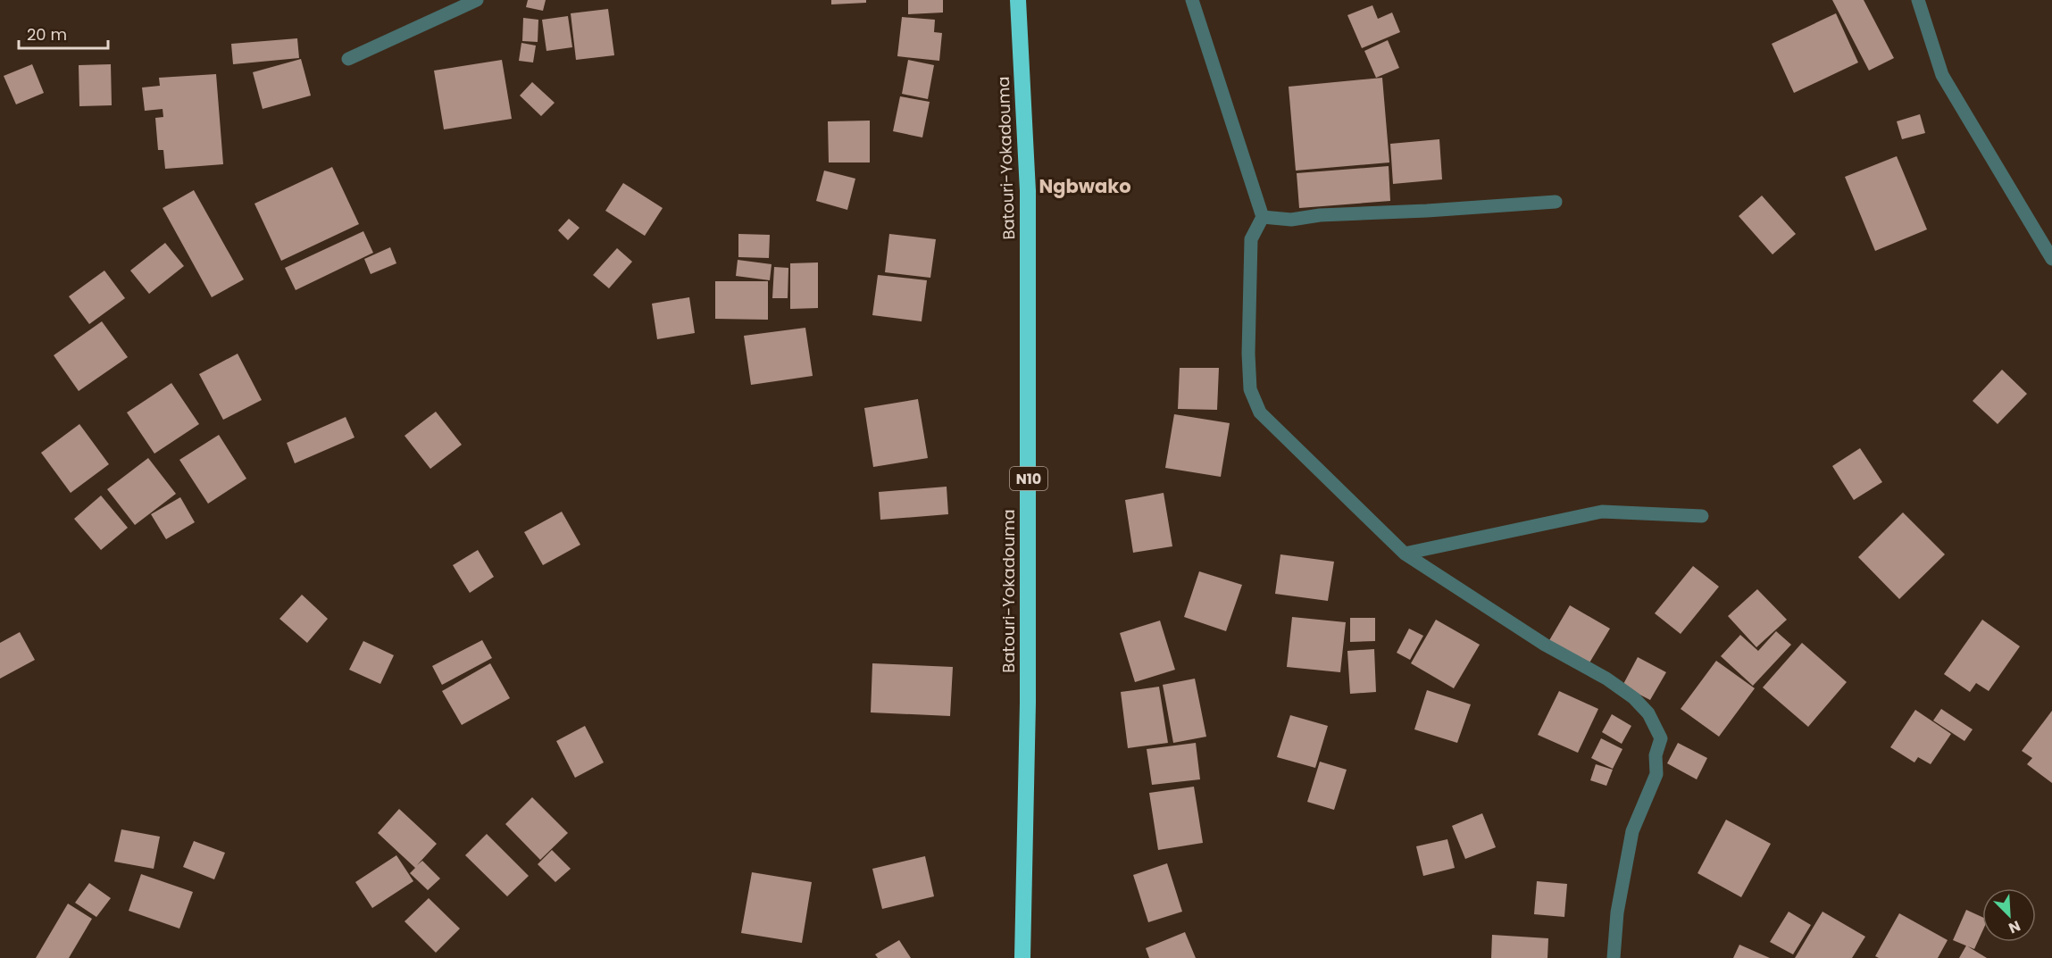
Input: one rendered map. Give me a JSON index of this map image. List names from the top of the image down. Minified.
{"streets":{"highway":["Batouri-Yokadouma","N10"]},"districts":["Ngbwako"],"scale_bar":"20 m","north":"bottom right"}
